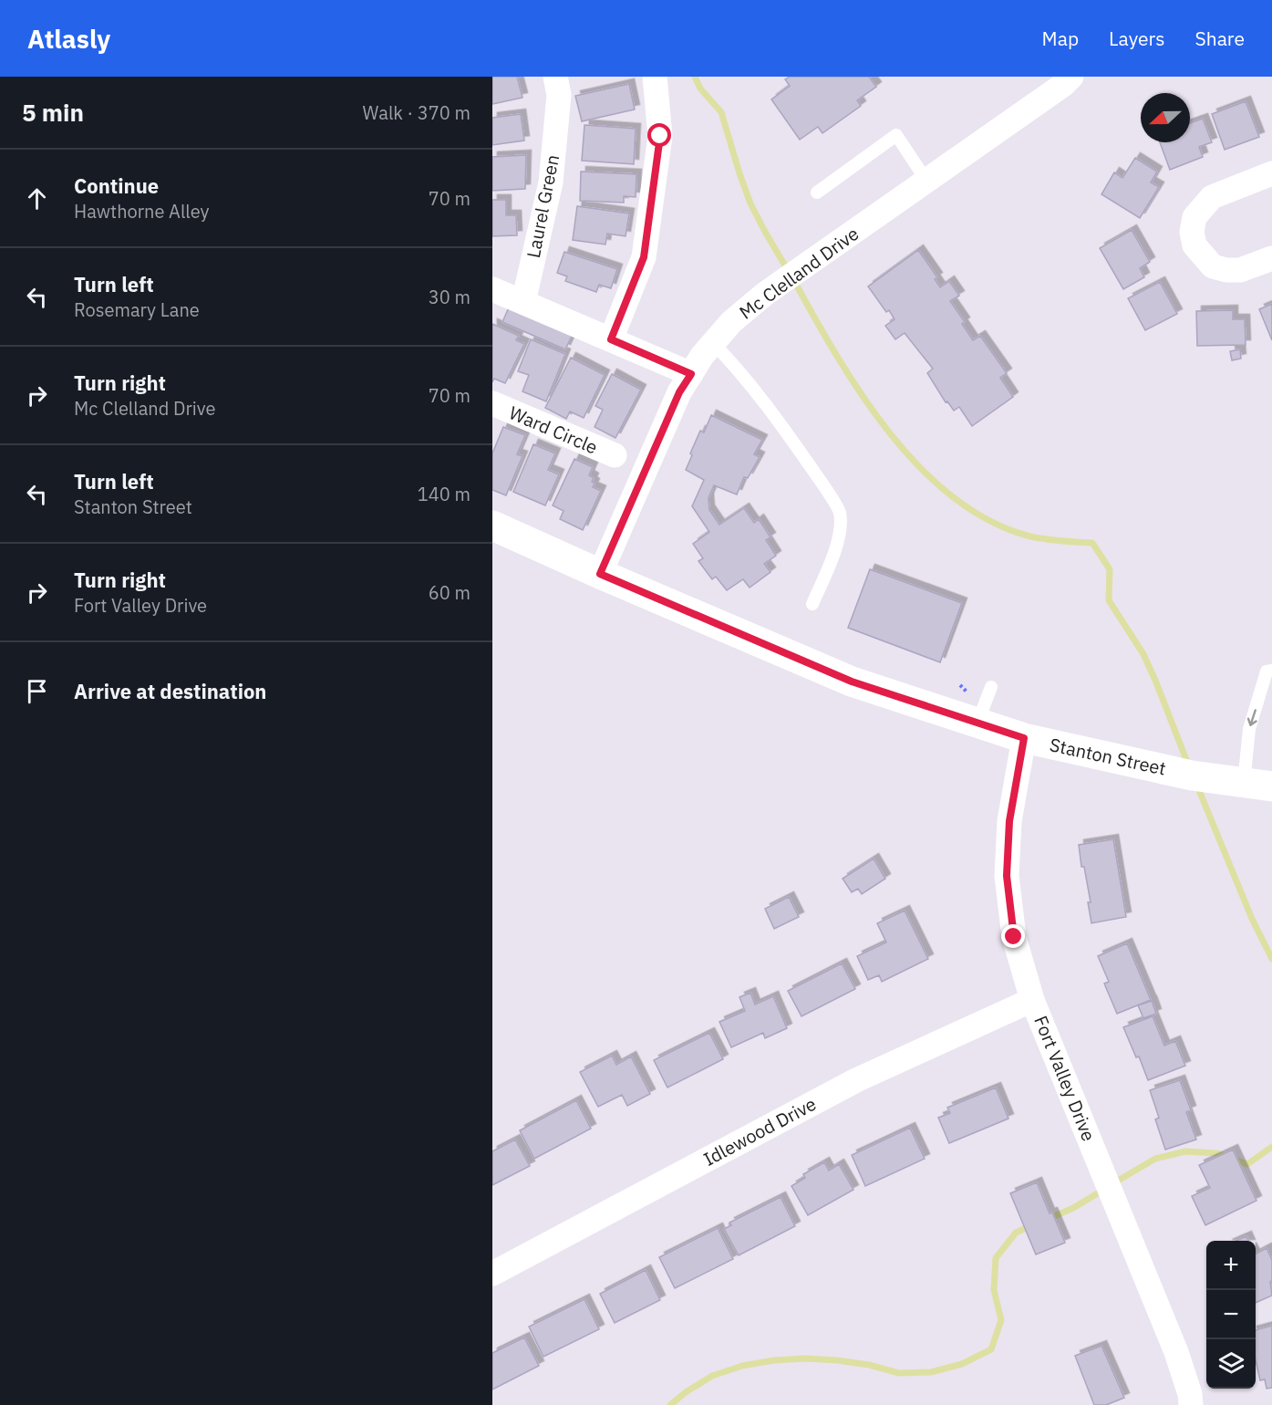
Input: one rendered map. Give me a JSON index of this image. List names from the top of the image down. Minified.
{"streets":{"street":["Laurel Green","Mc Clelland Drive","Ward Circle","Stanton Street","Fort Valley Drive","Idlewood Drive"]},"crossings":[["Mc Clelland Drive","Stanton Street"],["Stanton Street","Fort Valley Drive"],["Fort Valley Drive","Idlewood Drive"]],"north":"left","page":{"header":"Atlasly","nav":["Map","Layers","Share"],"heading":["5 min","Walk · 370 m"],"list":[["Continue","Hawthorne Alley","70 m"],["Turn left","Rosemary Lane","30 m"],["Turn right","Mc Clelland Drive","70 m"],["Turn left","Stanton Street","140 m"],["Turn right","Fort Valley Drive","60 m"],"Arrive at destination"],"map_buttons":["+","−"]}}
